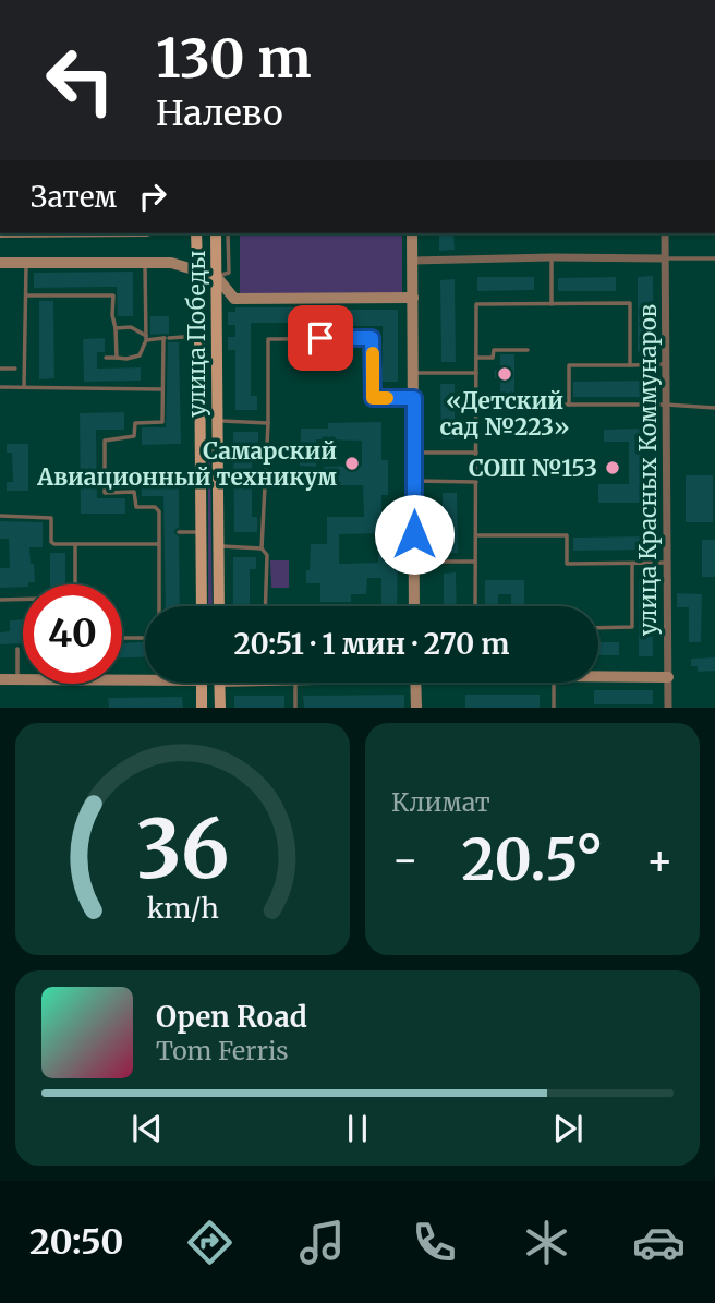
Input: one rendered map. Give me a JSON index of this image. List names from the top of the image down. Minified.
{"streets":{"main road":["улица Победы"],"street":["улица Красных Коммунаров"]},"places":["«Детский сад №223»","Самарский Авиационный техникум","СОШ №153"],"page":{"turn":["130 m","Налево"],"then":"Затем","limit":"40","trip":"20:51 · 1 мин · 270 m","tile":"Климат","heat":["−","20.5°","+"],"song":["Open Road","Tom Ferris"],"tabs":"20:50","gauge":["36","km/h"]}}
